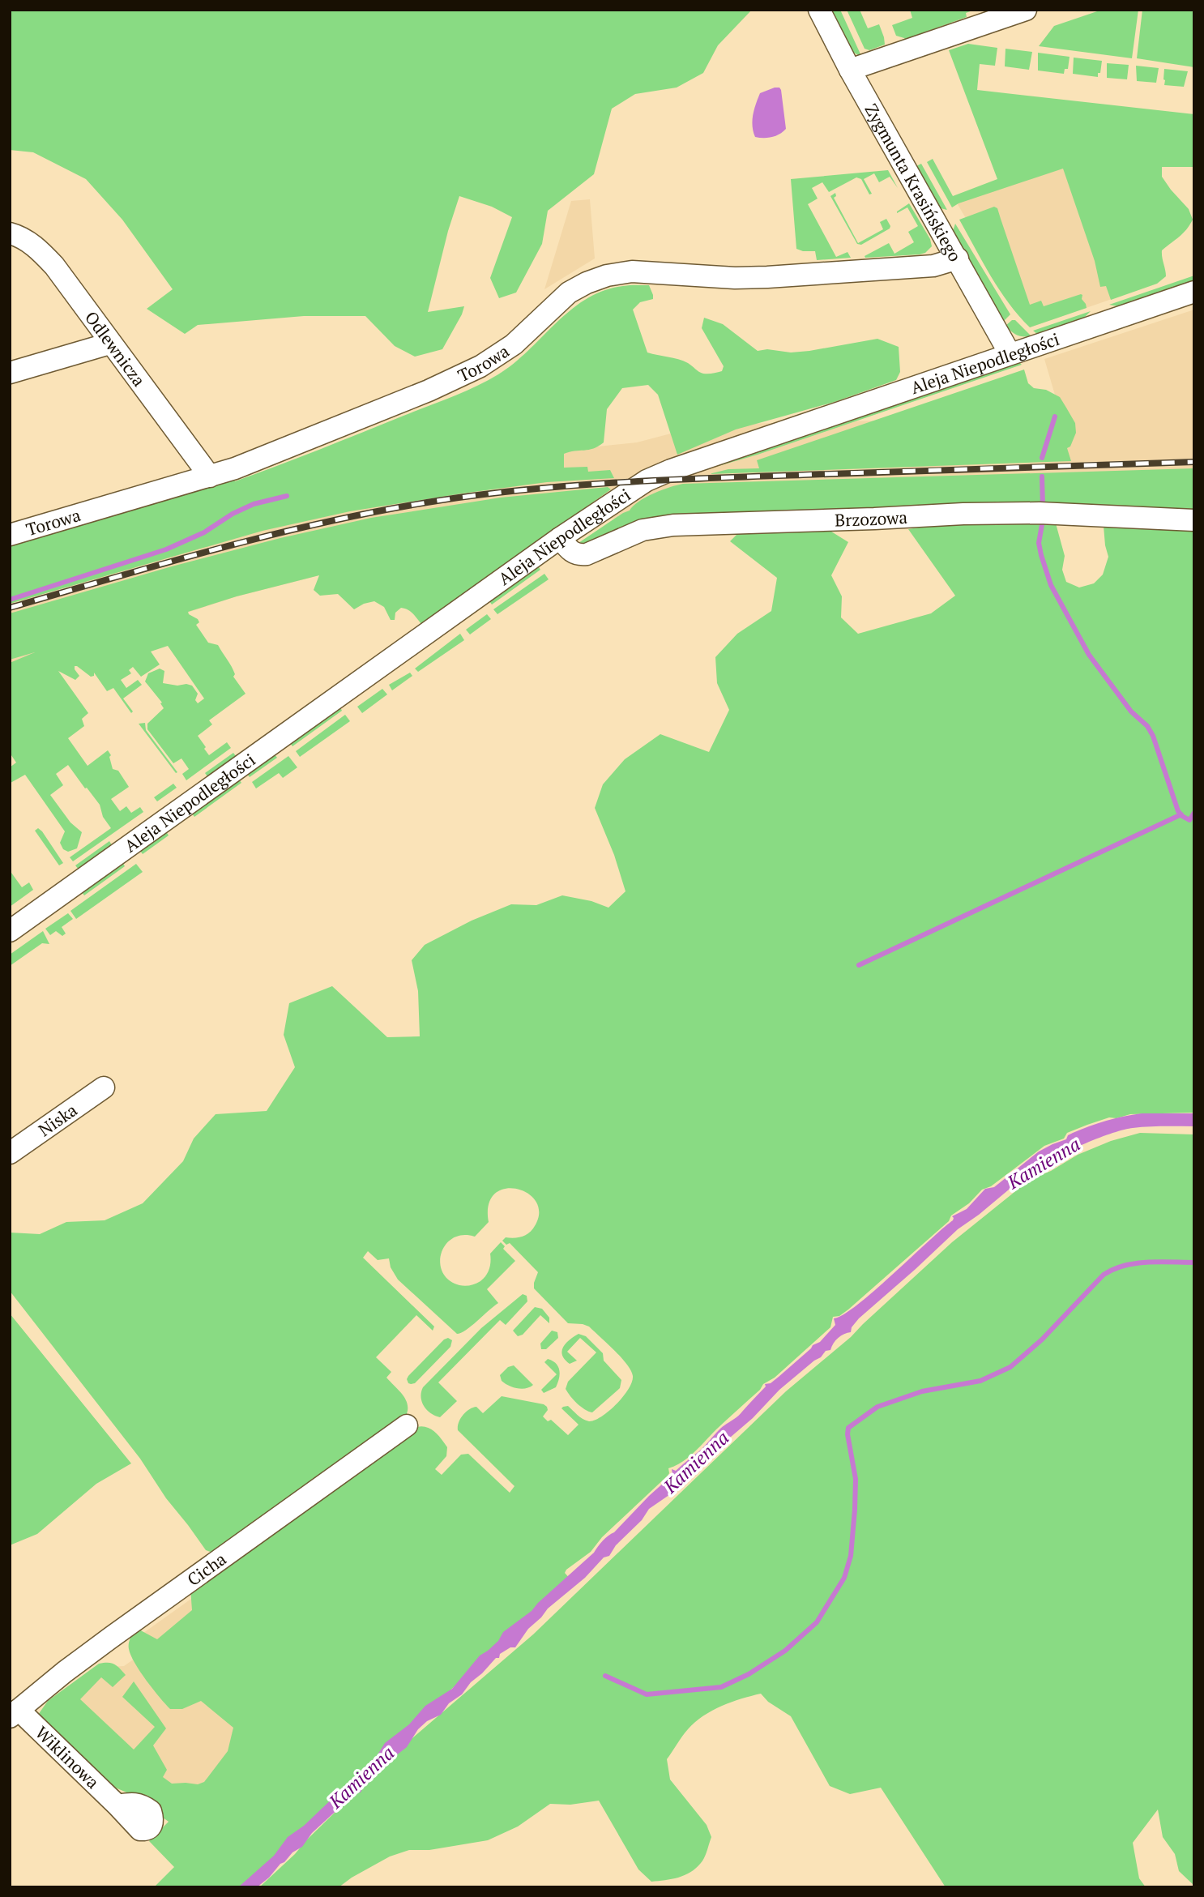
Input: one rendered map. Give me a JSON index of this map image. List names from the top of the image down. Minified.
{"streets":{"street":["Zygmunta Krasińskiego","Odlewnicza","Aleja Niepodległości","Torowa","Brzozowa","Niska","Cicha","Wiklinowa"]},"crossings":[["Zygmunta Krasińskiego","Aleja Niepodległości"],["Zygmunta Krasińskiego","Torowa"],["Odlewnicza","Torowa"],["Aleja Niepodległości","Brzozowa"],["Cicha","Wiklinowa"]],"water":["Kamienna"]}
